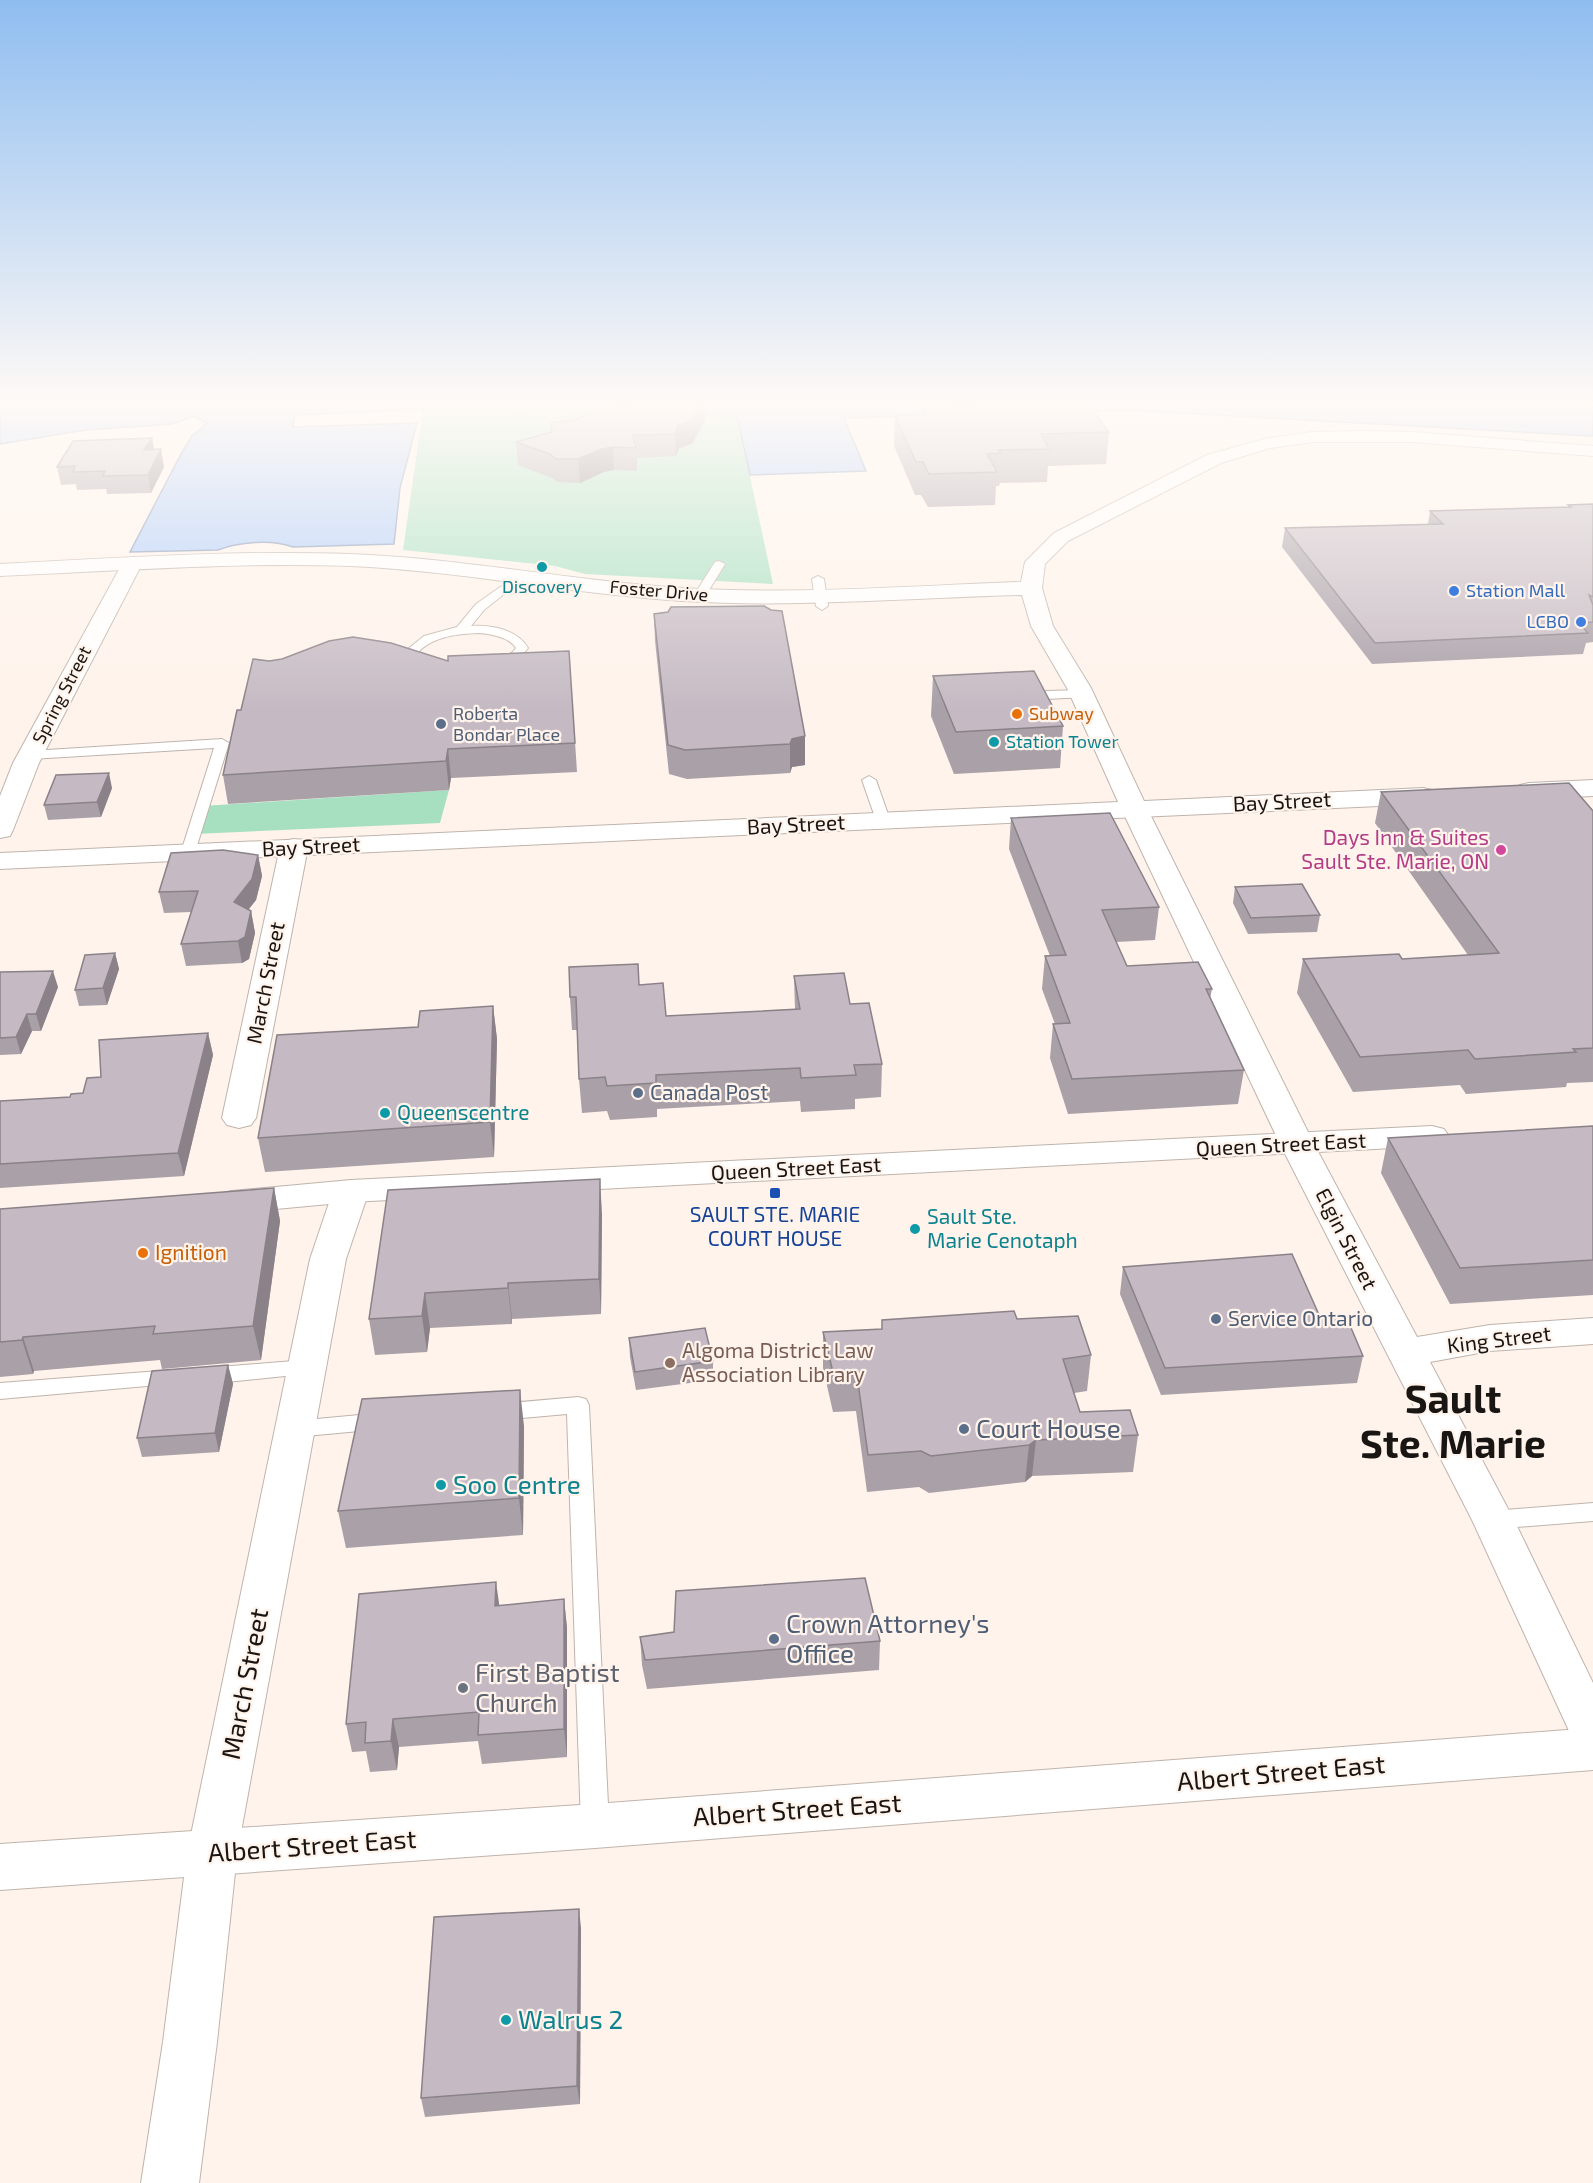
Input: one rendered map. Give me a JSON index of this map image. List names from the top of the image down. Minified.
{"streets":{"street":["Foster Drive","Spring Street","Bay Street","March Street","Queen Street East","Elgin Street","King Street","Albert Street East"]},"crossings":[["Foster Drive","Spring Street"],["Foster Drive","Elgin Street"],["Bay Street","March Street"],["Bay Street","Elgin Street"],["March Street","Queen Street East"],["March Street","Albert Street East"],["Queen Street East","Elgin Street"],["Elgin Street","King Street"]],"districts":["Sault Ste. Marie"],"places":{"other":["Discovery","Station Mall","LCBO","Subway","Roberta Bondar Place","Station Tower","Days Inn & Suites Sault Ste. Marie, ON","Canada Post","Queenscentre","Sault Ste. Marie Cenotaph","Ignition","Service Ontario","Algoma District Law Association Library","Court House","Soo Centre","Crown Attorney's Office","First Baptist Church","Walrus 2"],"transit":["SAULT STE. MARIE COURT HOUSE"]}}
